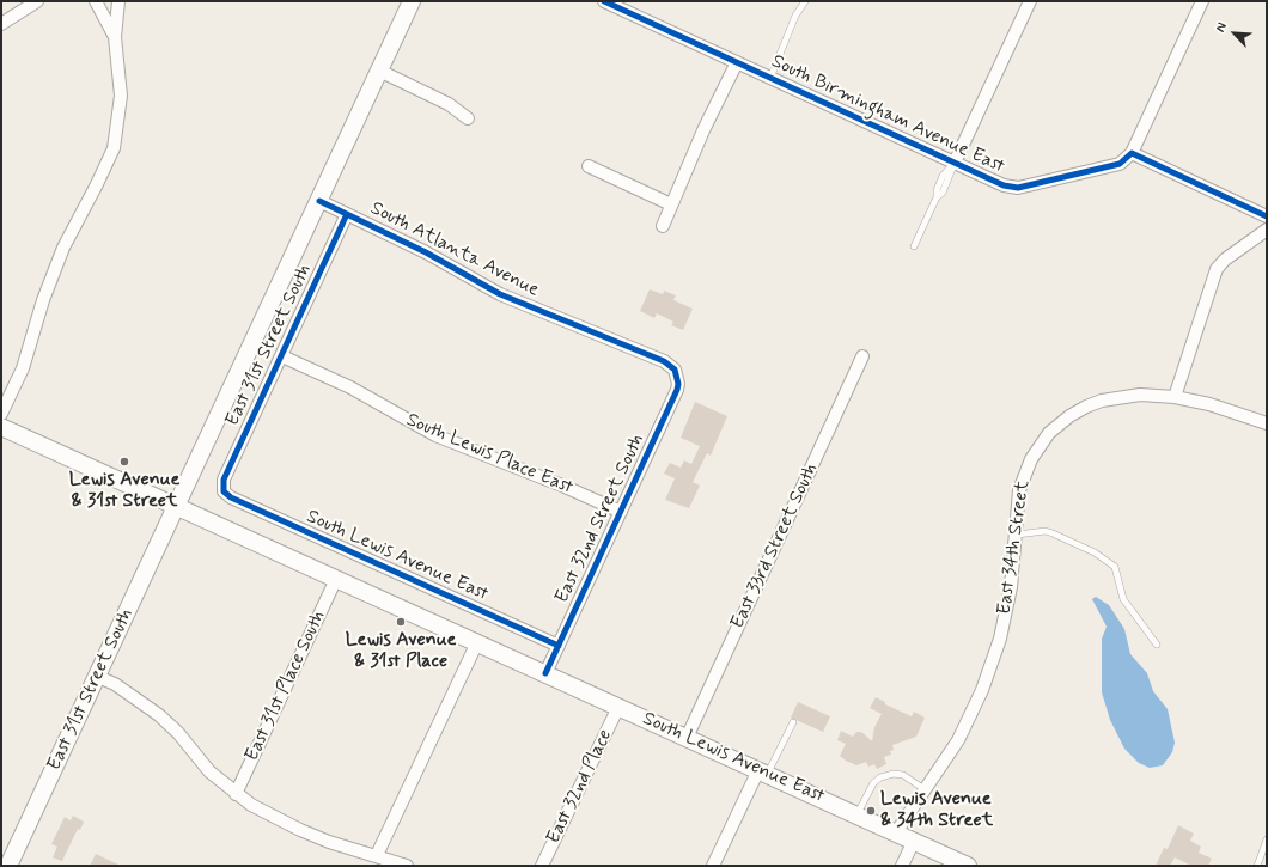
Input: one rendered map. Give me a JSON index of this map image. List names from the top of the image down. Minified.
{"streets":{"main road":["East 31st Street South","South Lewis Avenue East"],"street":["South Birmingham Avenue East","South Atlanta Avenue","South Lewis Place East","East 32nd Street South","East 33rd Street South","East 34th Street","East 31st Place South","East 32nd Place"]},"crossings":[["South Atlanta Avenue","East 31st Street South"],["South Atlanta Avenue","East 32nd Street South"],["East 31st Street South","South Lewis Place East"],["East 31st Street South","South Lewis Avenue East"],["South Lewis Place East","East 32nd Street South"],["East 32nd Street South","South Lewis Avenue East"],["East 33rd Street South","South Lewis Avenue East"],["East 34th Street","South Lewis Avenue East"],["South Lewis Avenue East","East 31st Place South"],["South Lewis Avenue East","East 32nd Place"]],"places":["Lewis Avenue & 31st Street","Lewis Avenue & 31st Place","Lewis Avenue & 34th Street"],"north":"top left"}
